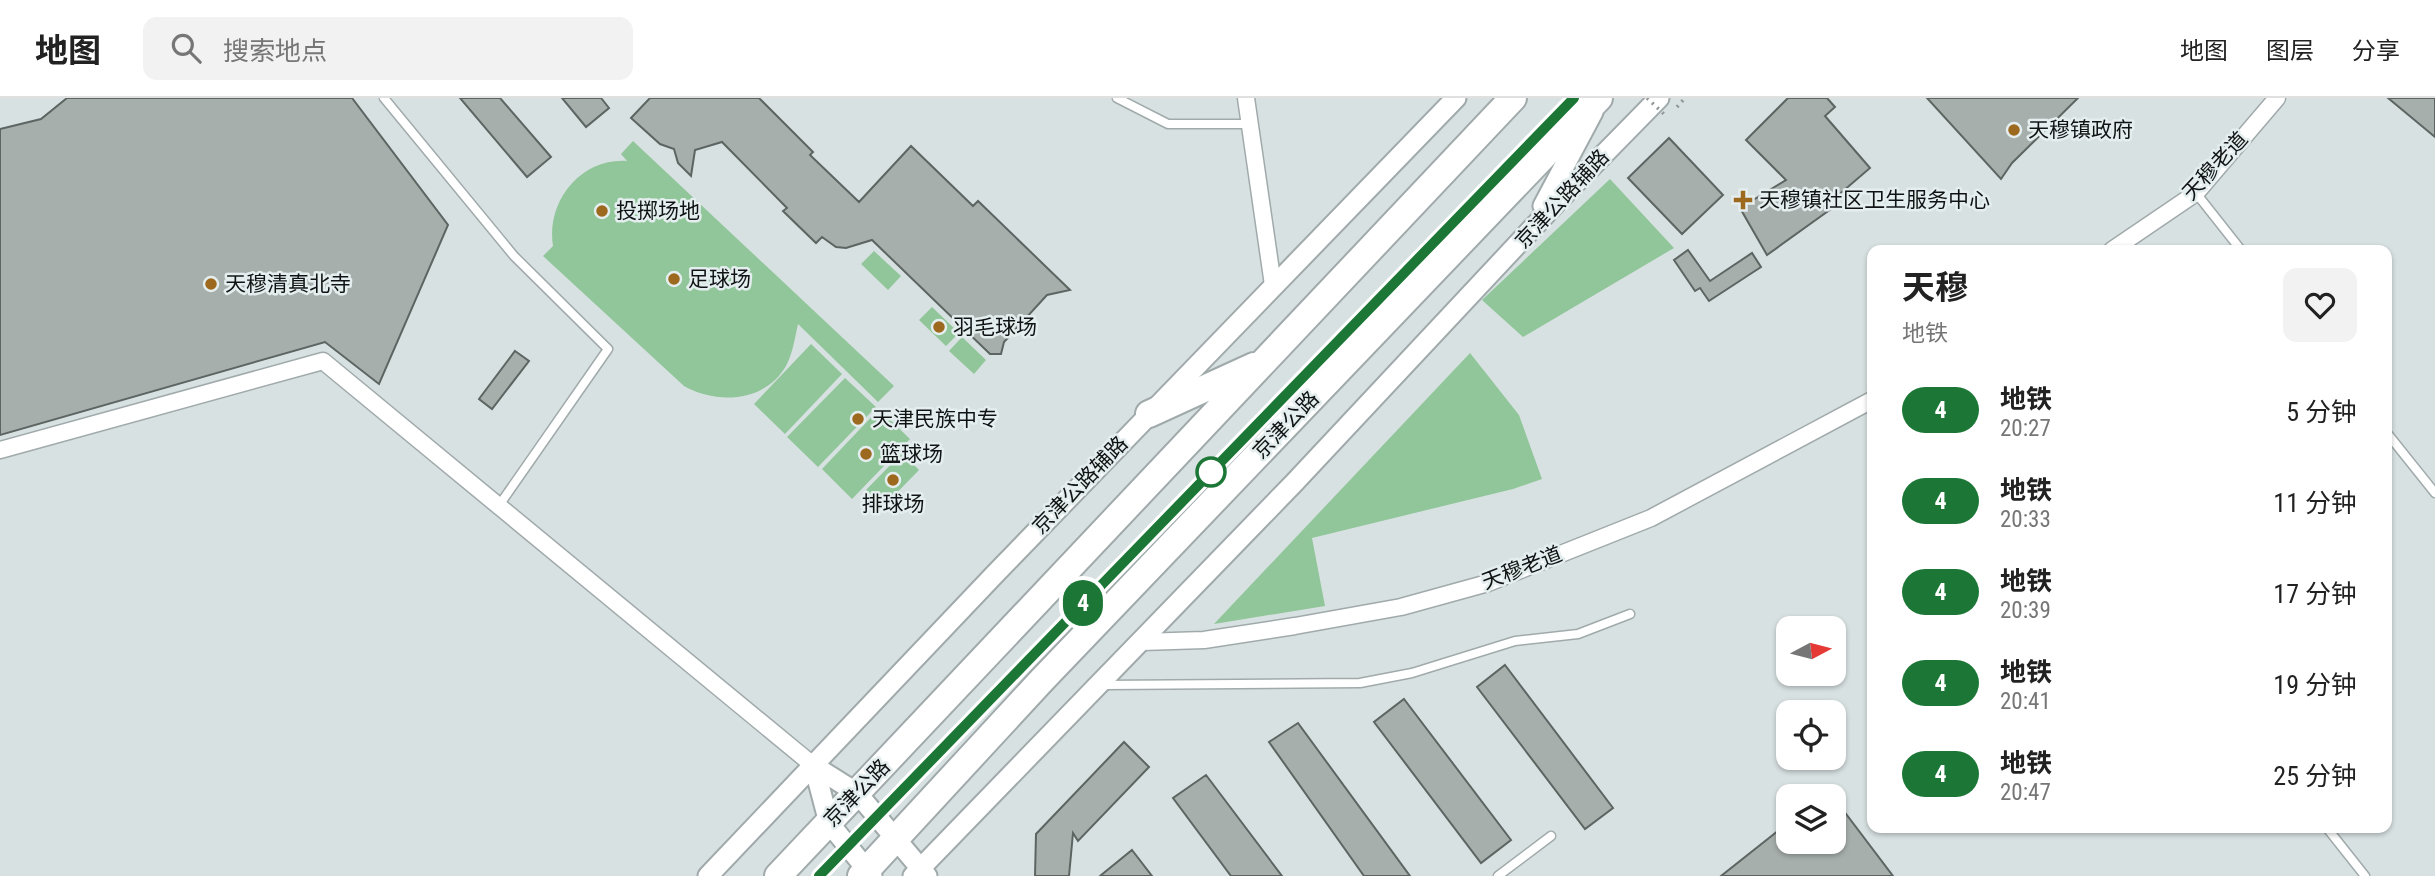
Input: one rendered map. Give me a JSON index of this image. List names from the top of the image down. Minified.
{"streets":{"highway":["京津公路"],"street":["天穆老道","京津公路辅路"]},"crossings":[["天穆老道","京津公路辅路"]],"places":{"other":["天穆镇政府","投掷场地","足球场","天穆清真北寺","羽毛球场","天津民族中专","篮球场","排球场"],"health":["天穆镇社区卫生服务中心"]},"lines":["metro line 4"],"north":"right","page":{"header":"地图","search":"搜索地点","nav":["地图","图层","分享"],"on_map":"4","heading":["天穆","地铁"],"list":[{"mark":"4","name":"地铁","note":"20:27","value":"5 分钟"},{"mark":"4","name":"地铁","note":"20:33","value":"11 分钟"},{"mark":"4","name":"地铁","note":"20:39","value":"17 分钟"},{"mark":"4","name":"地铁","note":"20:41","value":"19 分钟"},{"mark":"4","name":"地铁","note":"20:47","value":"25 分钟"}]}}
